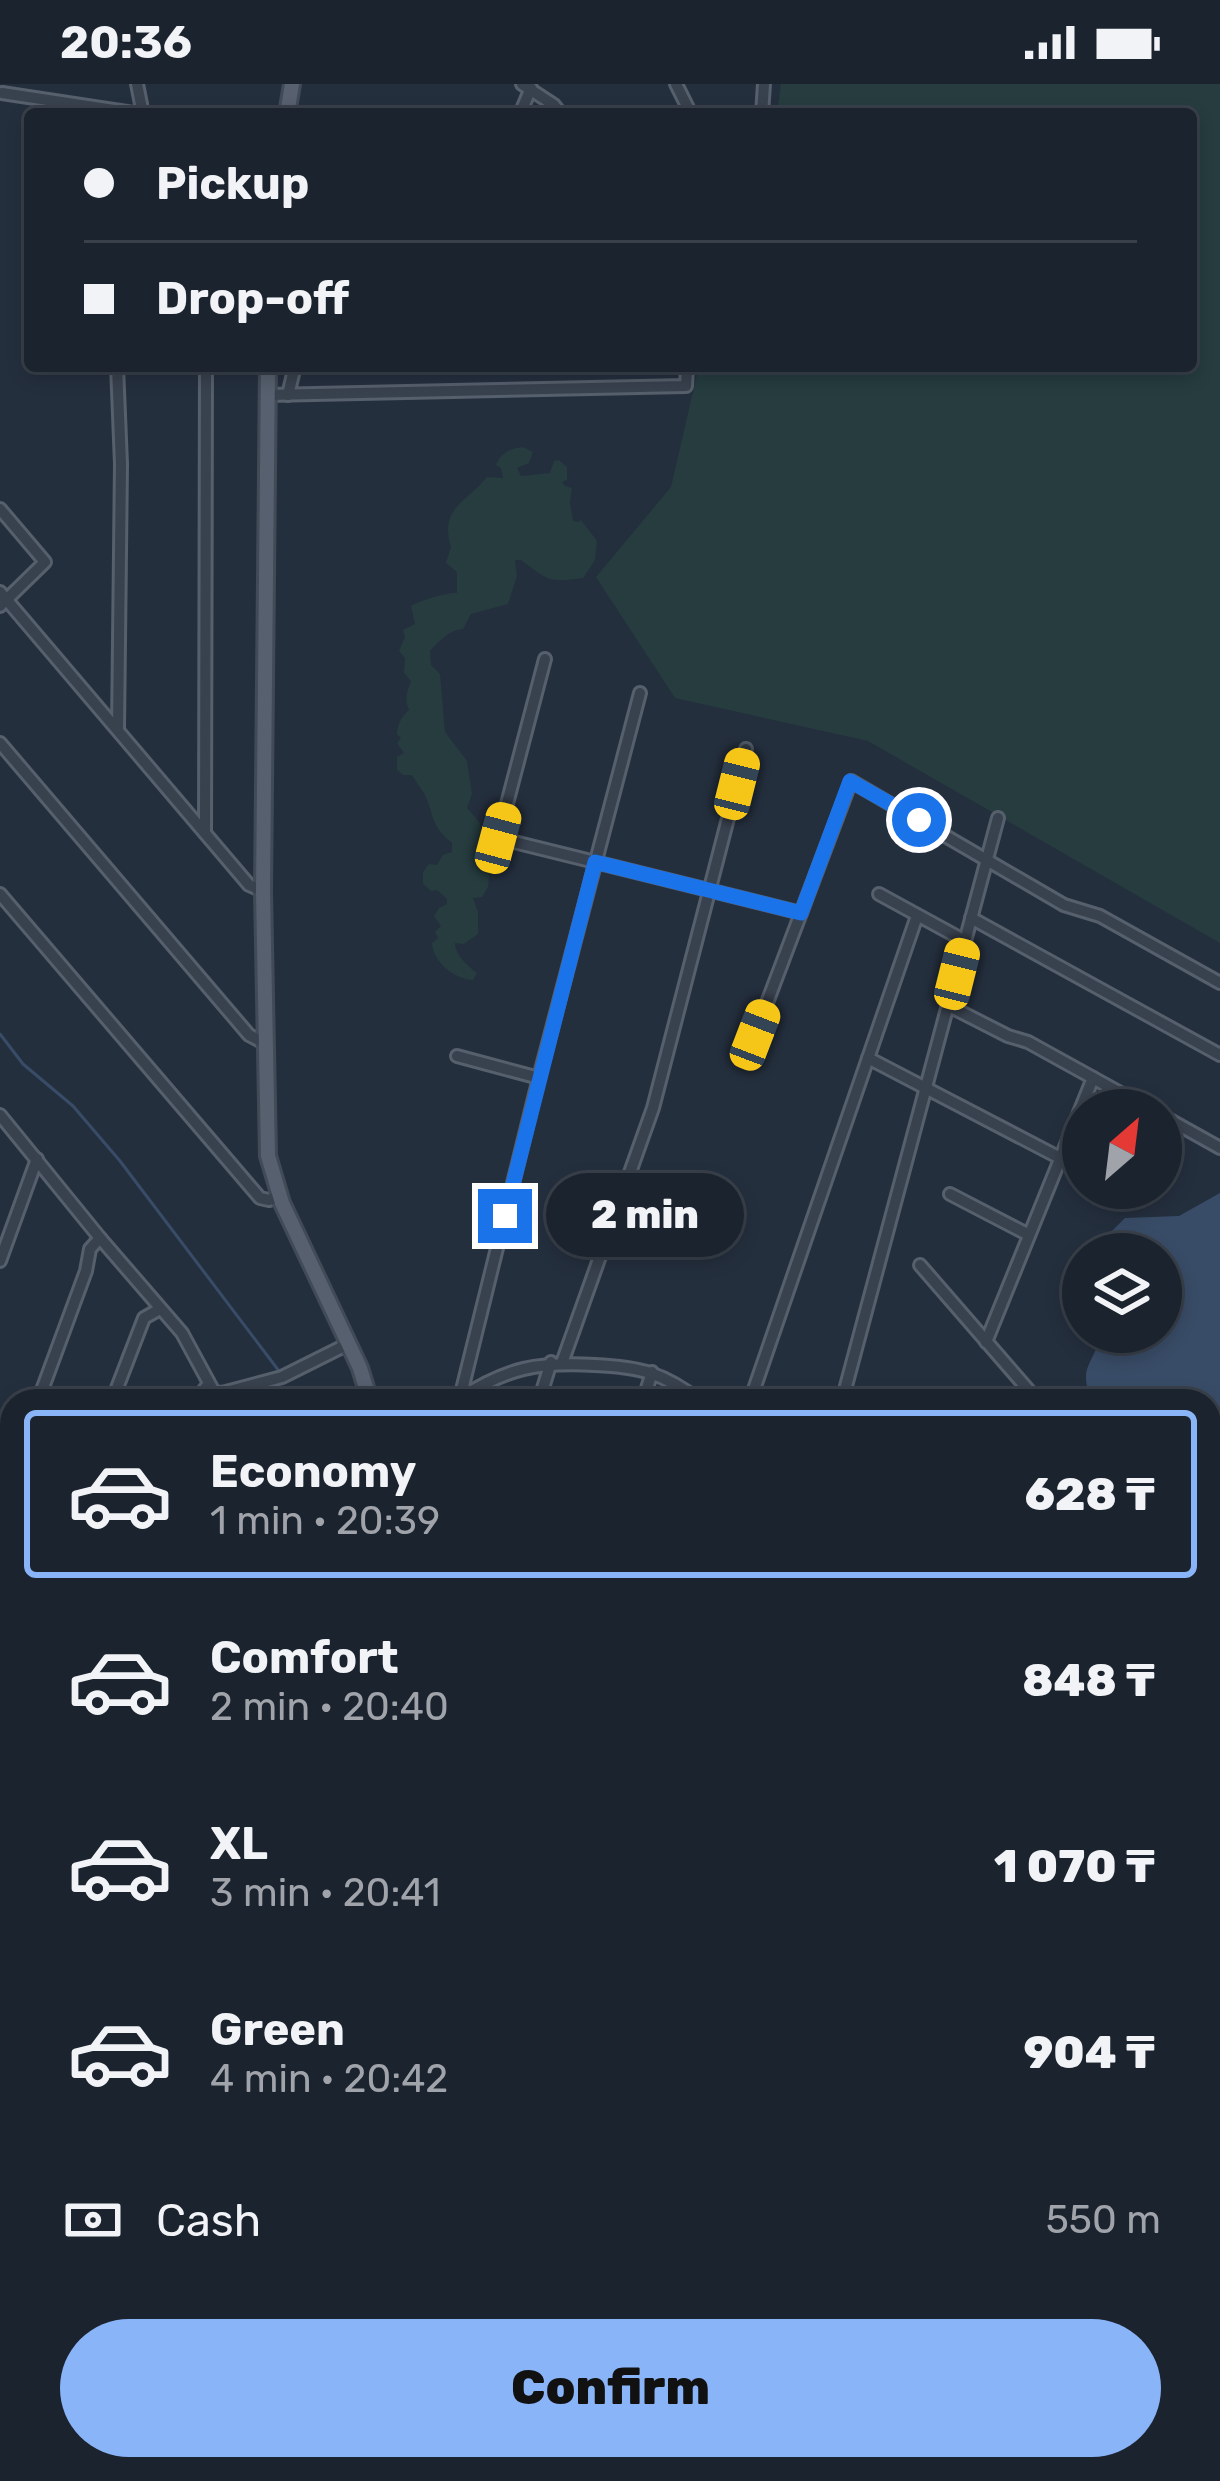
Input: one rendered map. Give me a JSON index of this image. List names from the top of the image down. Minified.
{"north":"top right","page":{"status":"20:36","banner":["Pickup","Drop-off"],"bubble":"2 min","list":[{"name":"Economy","note":"1 min · 20:39","value":"628 ₸"},{"name":"Comfort","note":"2 min · 20:40","value":"848 ₸"},{"name":"XL","note":"3 min · 20:41","value":"1 070 ₸"},{"name":"Green","note":"4 min · 20:42","value":"904 ₸"}],"pay":["Cash","550 m"],"buttons":"Confirm"}}
